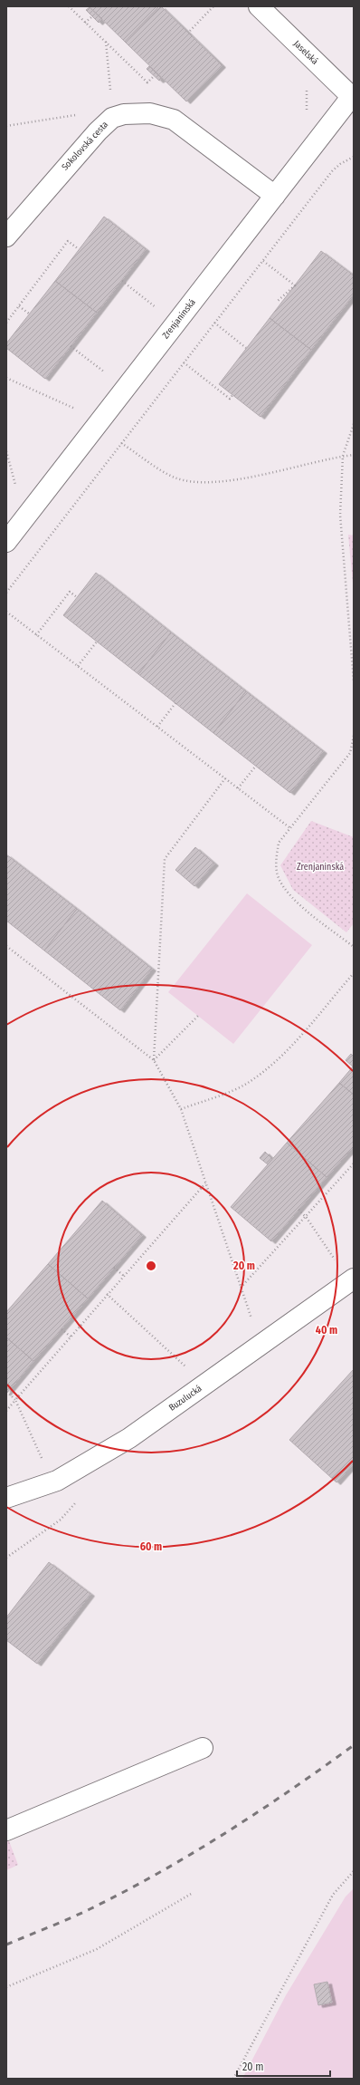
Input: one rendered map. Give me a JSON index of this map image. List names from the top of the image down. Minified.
{"streets":{"street":["Jaselská","Sokolovská cesta","Zrenjaninská","Buzulucká"]},"crossings":[["Jaselská","Zrenjaninská"],["Sokolovská cesta","Zrenjaninská"]],"parks":["Zrenjaninská"],"scale_bar":"20 m","rings":["20 m","40 m","60 m"]}
